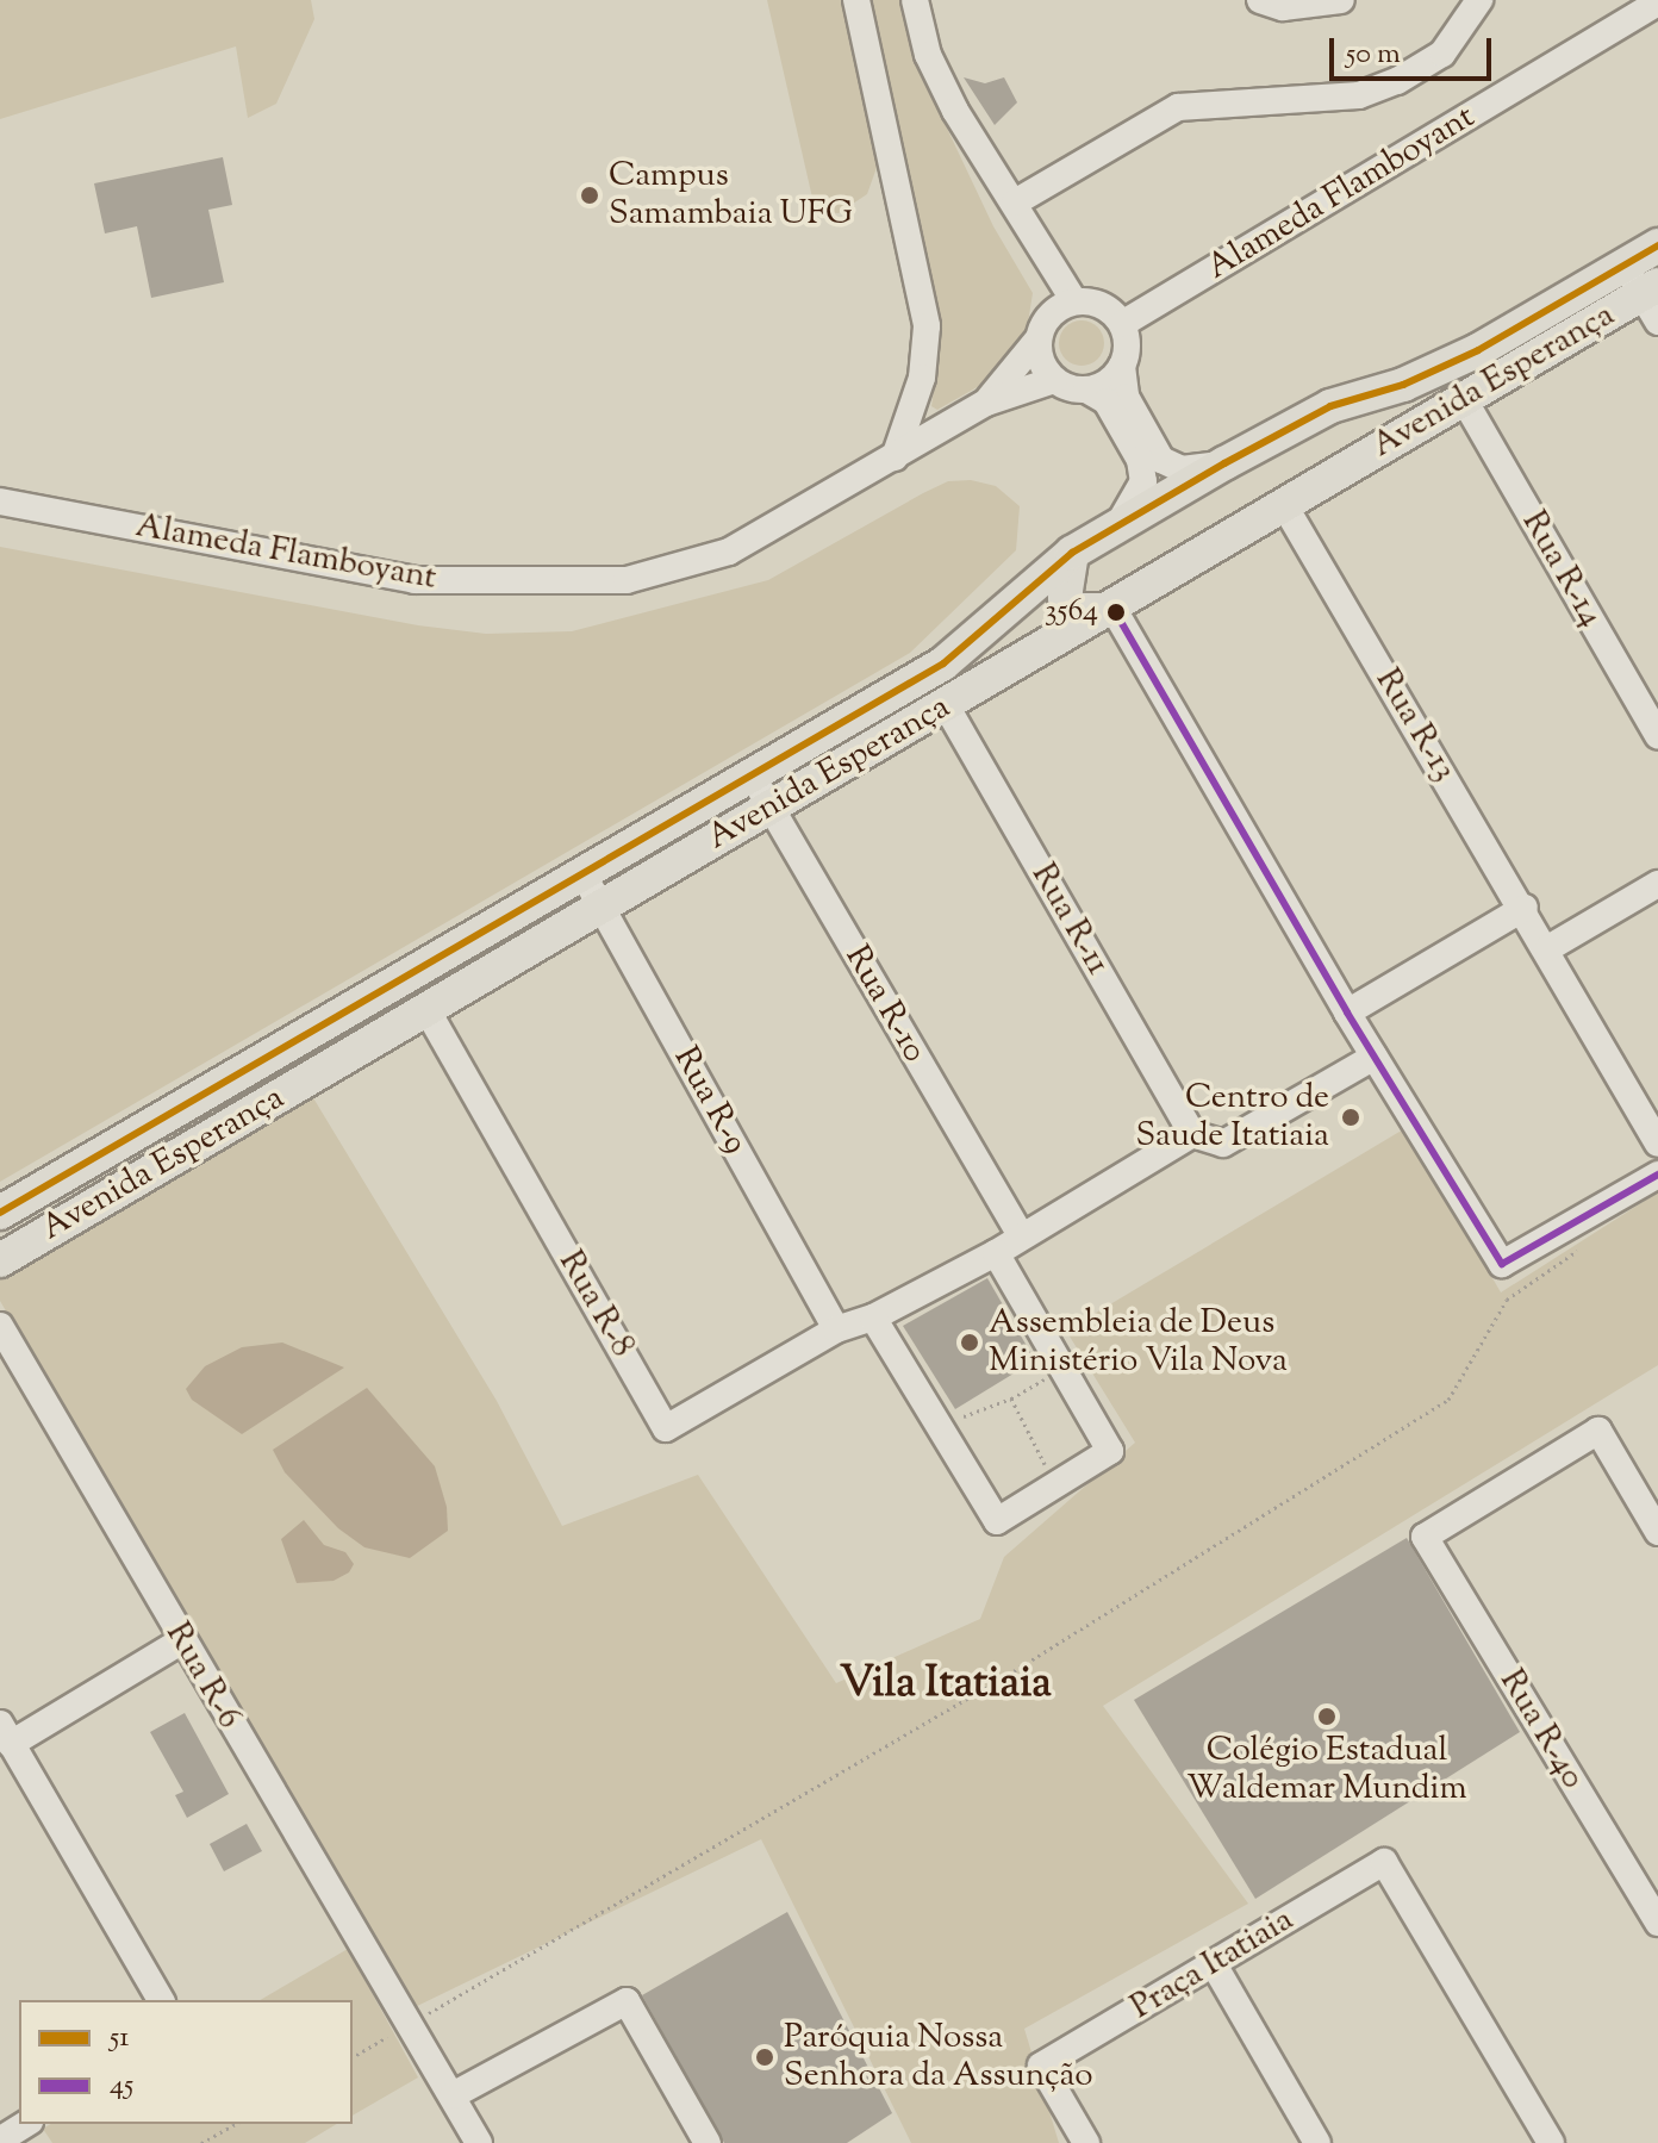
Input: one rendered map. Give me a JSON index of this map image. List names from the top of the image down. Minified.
{"streets":{"main road":["Avenida Esperança"],"street":["Alameda Flamboyant","Rua R-14","Rua R-13","Rua R-11","Rua R-10","Rua R-9","Rua R-8","Rua R-6","Rua R-40","Praça Itatiaia"]},"crossings":[["Avenida Esperança","Rua R-14"],["Avenida Esperança","Rua R-13"],["Avenida Esperança","Rua R-11"],["Avenida Esperança","Rua R-10"],["Avenida Esperança","Rua R-9"],["Avenida Esperança","Rua R-8"],["Rua R-9","Rua R-8"]],"districts":["Vila Itatiaia"],"places":["Campus Samambaia UFG","3564","Centro de Saude Itatiaia","Assembleia de Deus Ministério Vila Nova","Colégio Estadual Waldemar Mundim","Paróquia Nossa Senhora da Assunção"],"lines":["transit line 51","transit line 45"],"legend":["51","45"],"scale_bar":"50 m"}
